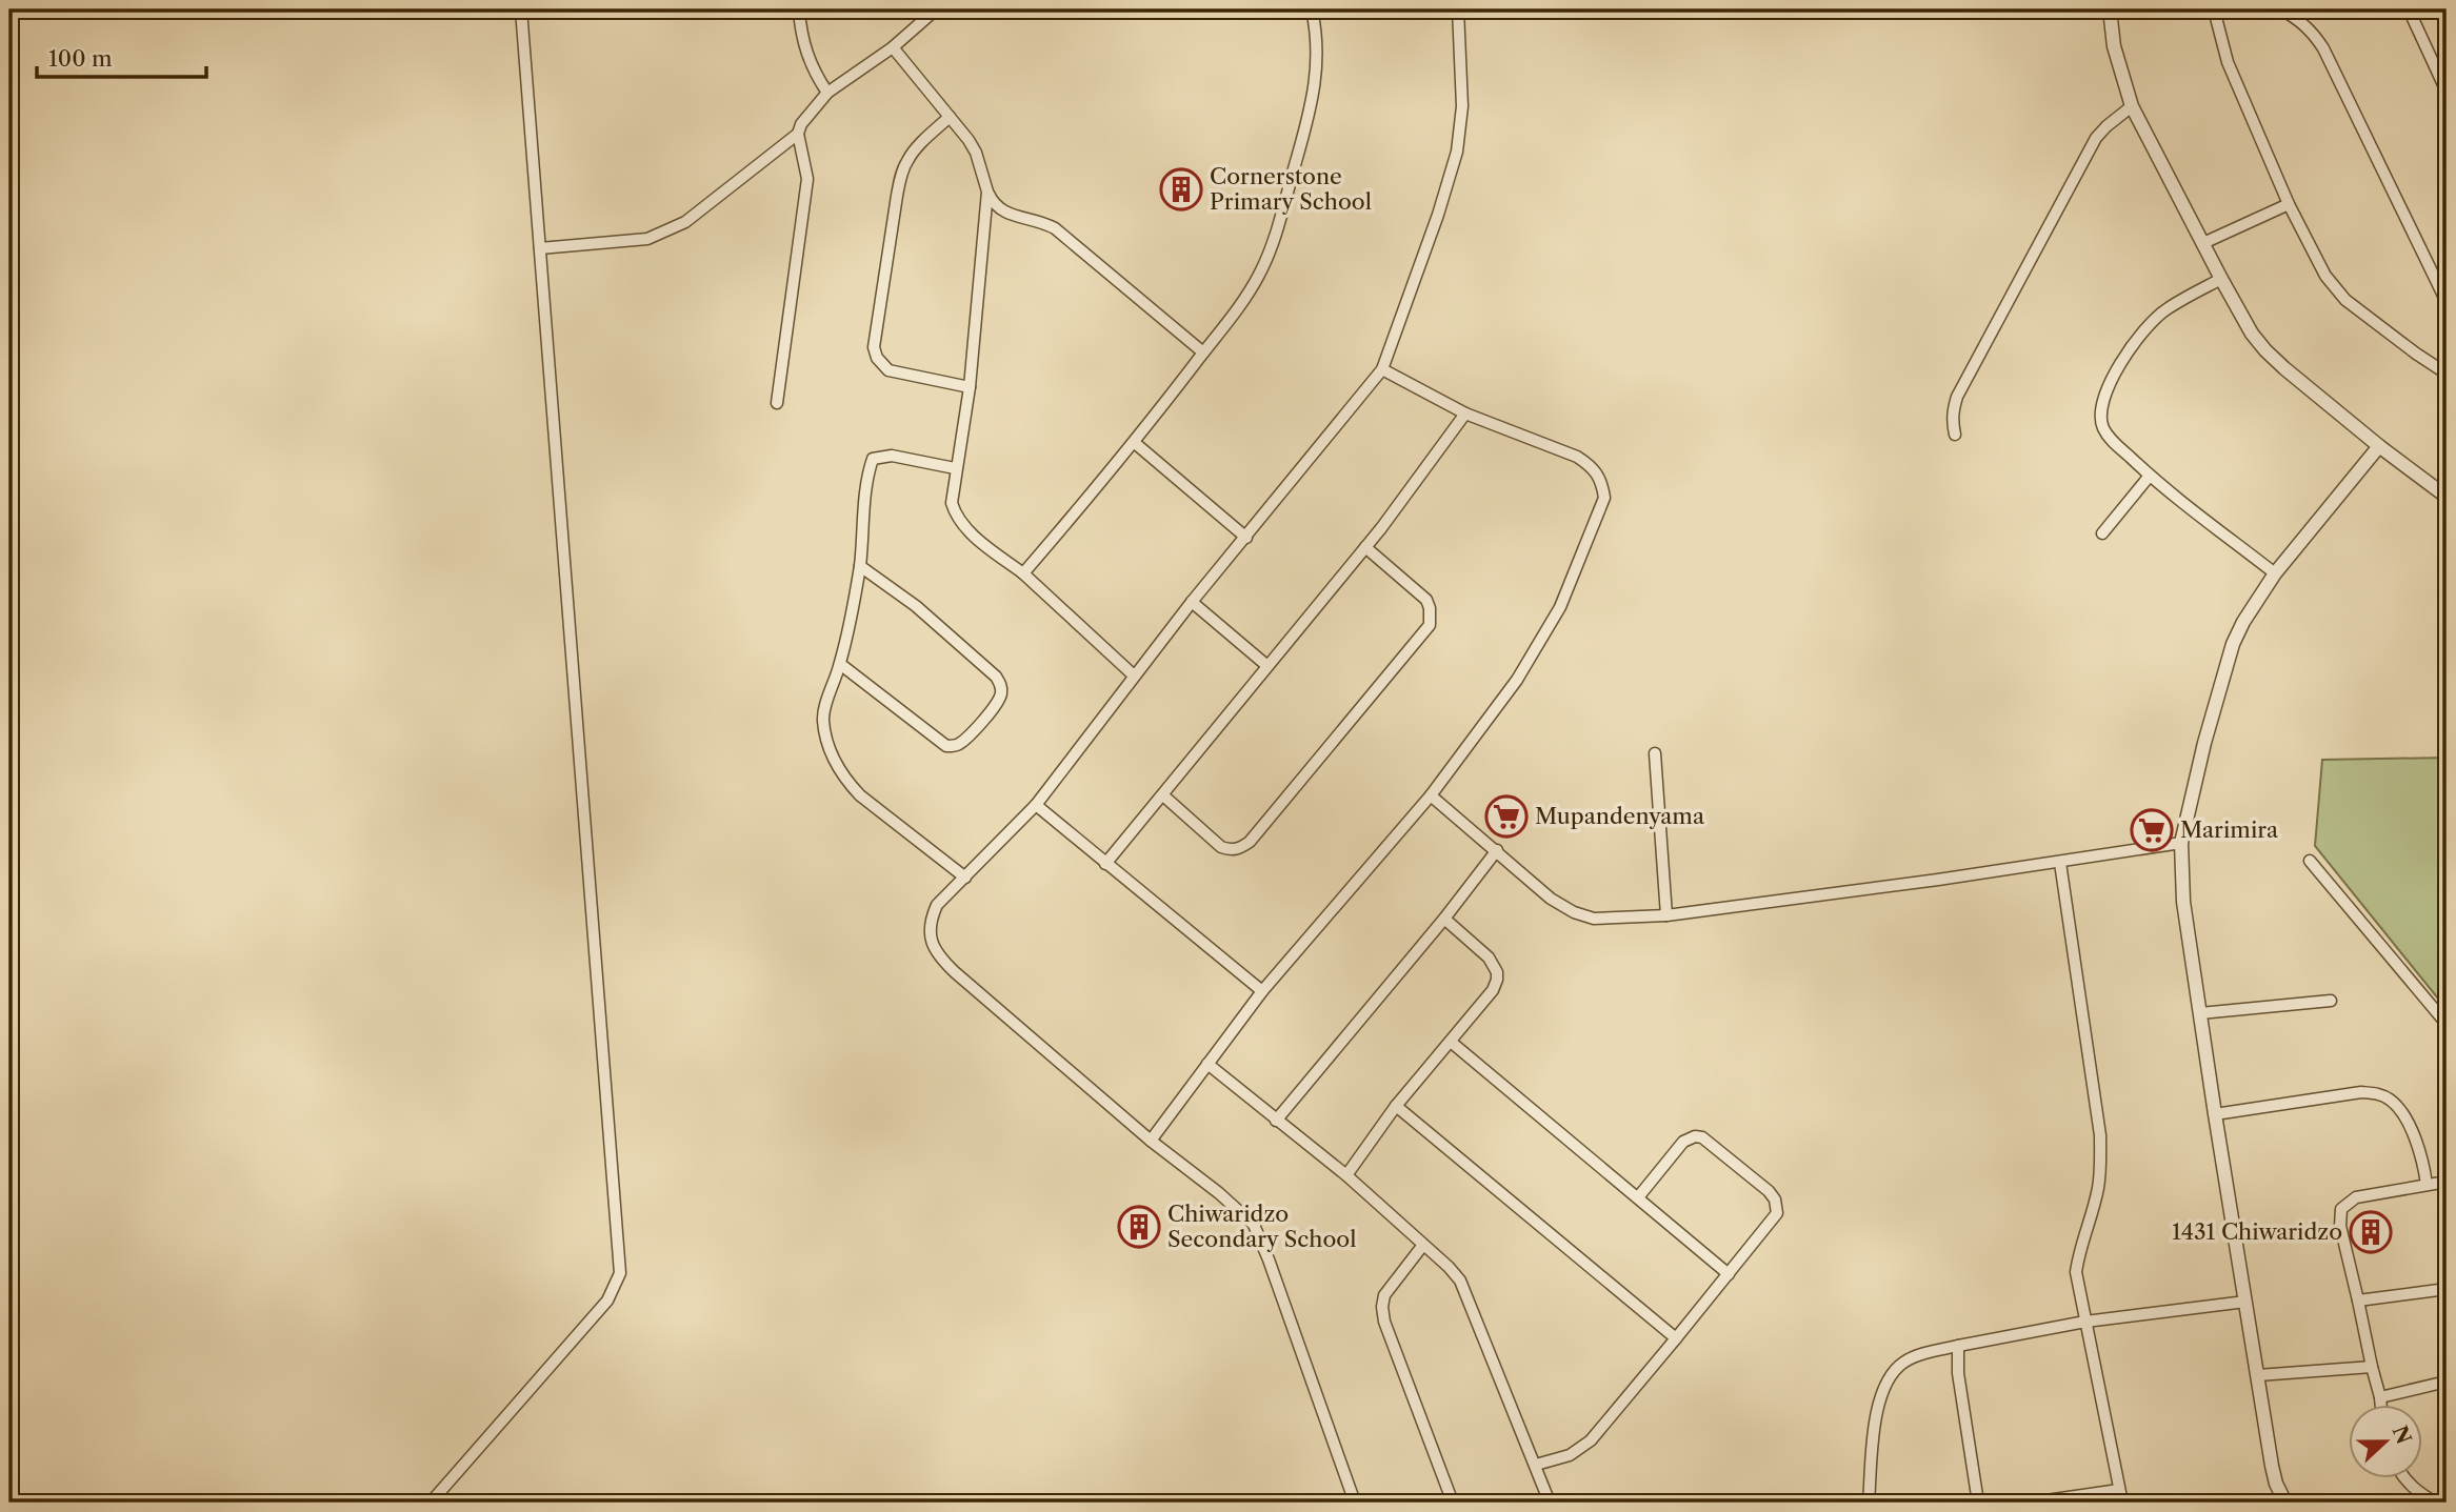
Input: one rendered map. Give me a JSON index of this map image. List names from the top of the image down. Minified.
{"places":{"building":["Cornerstone Primary School","Chiwaridzo Secondary School","1431 Chiwaridzo"],"supermarket":["Mupandenyama","Marimira"]},"scale_bar":"100 m","north":"right"}
